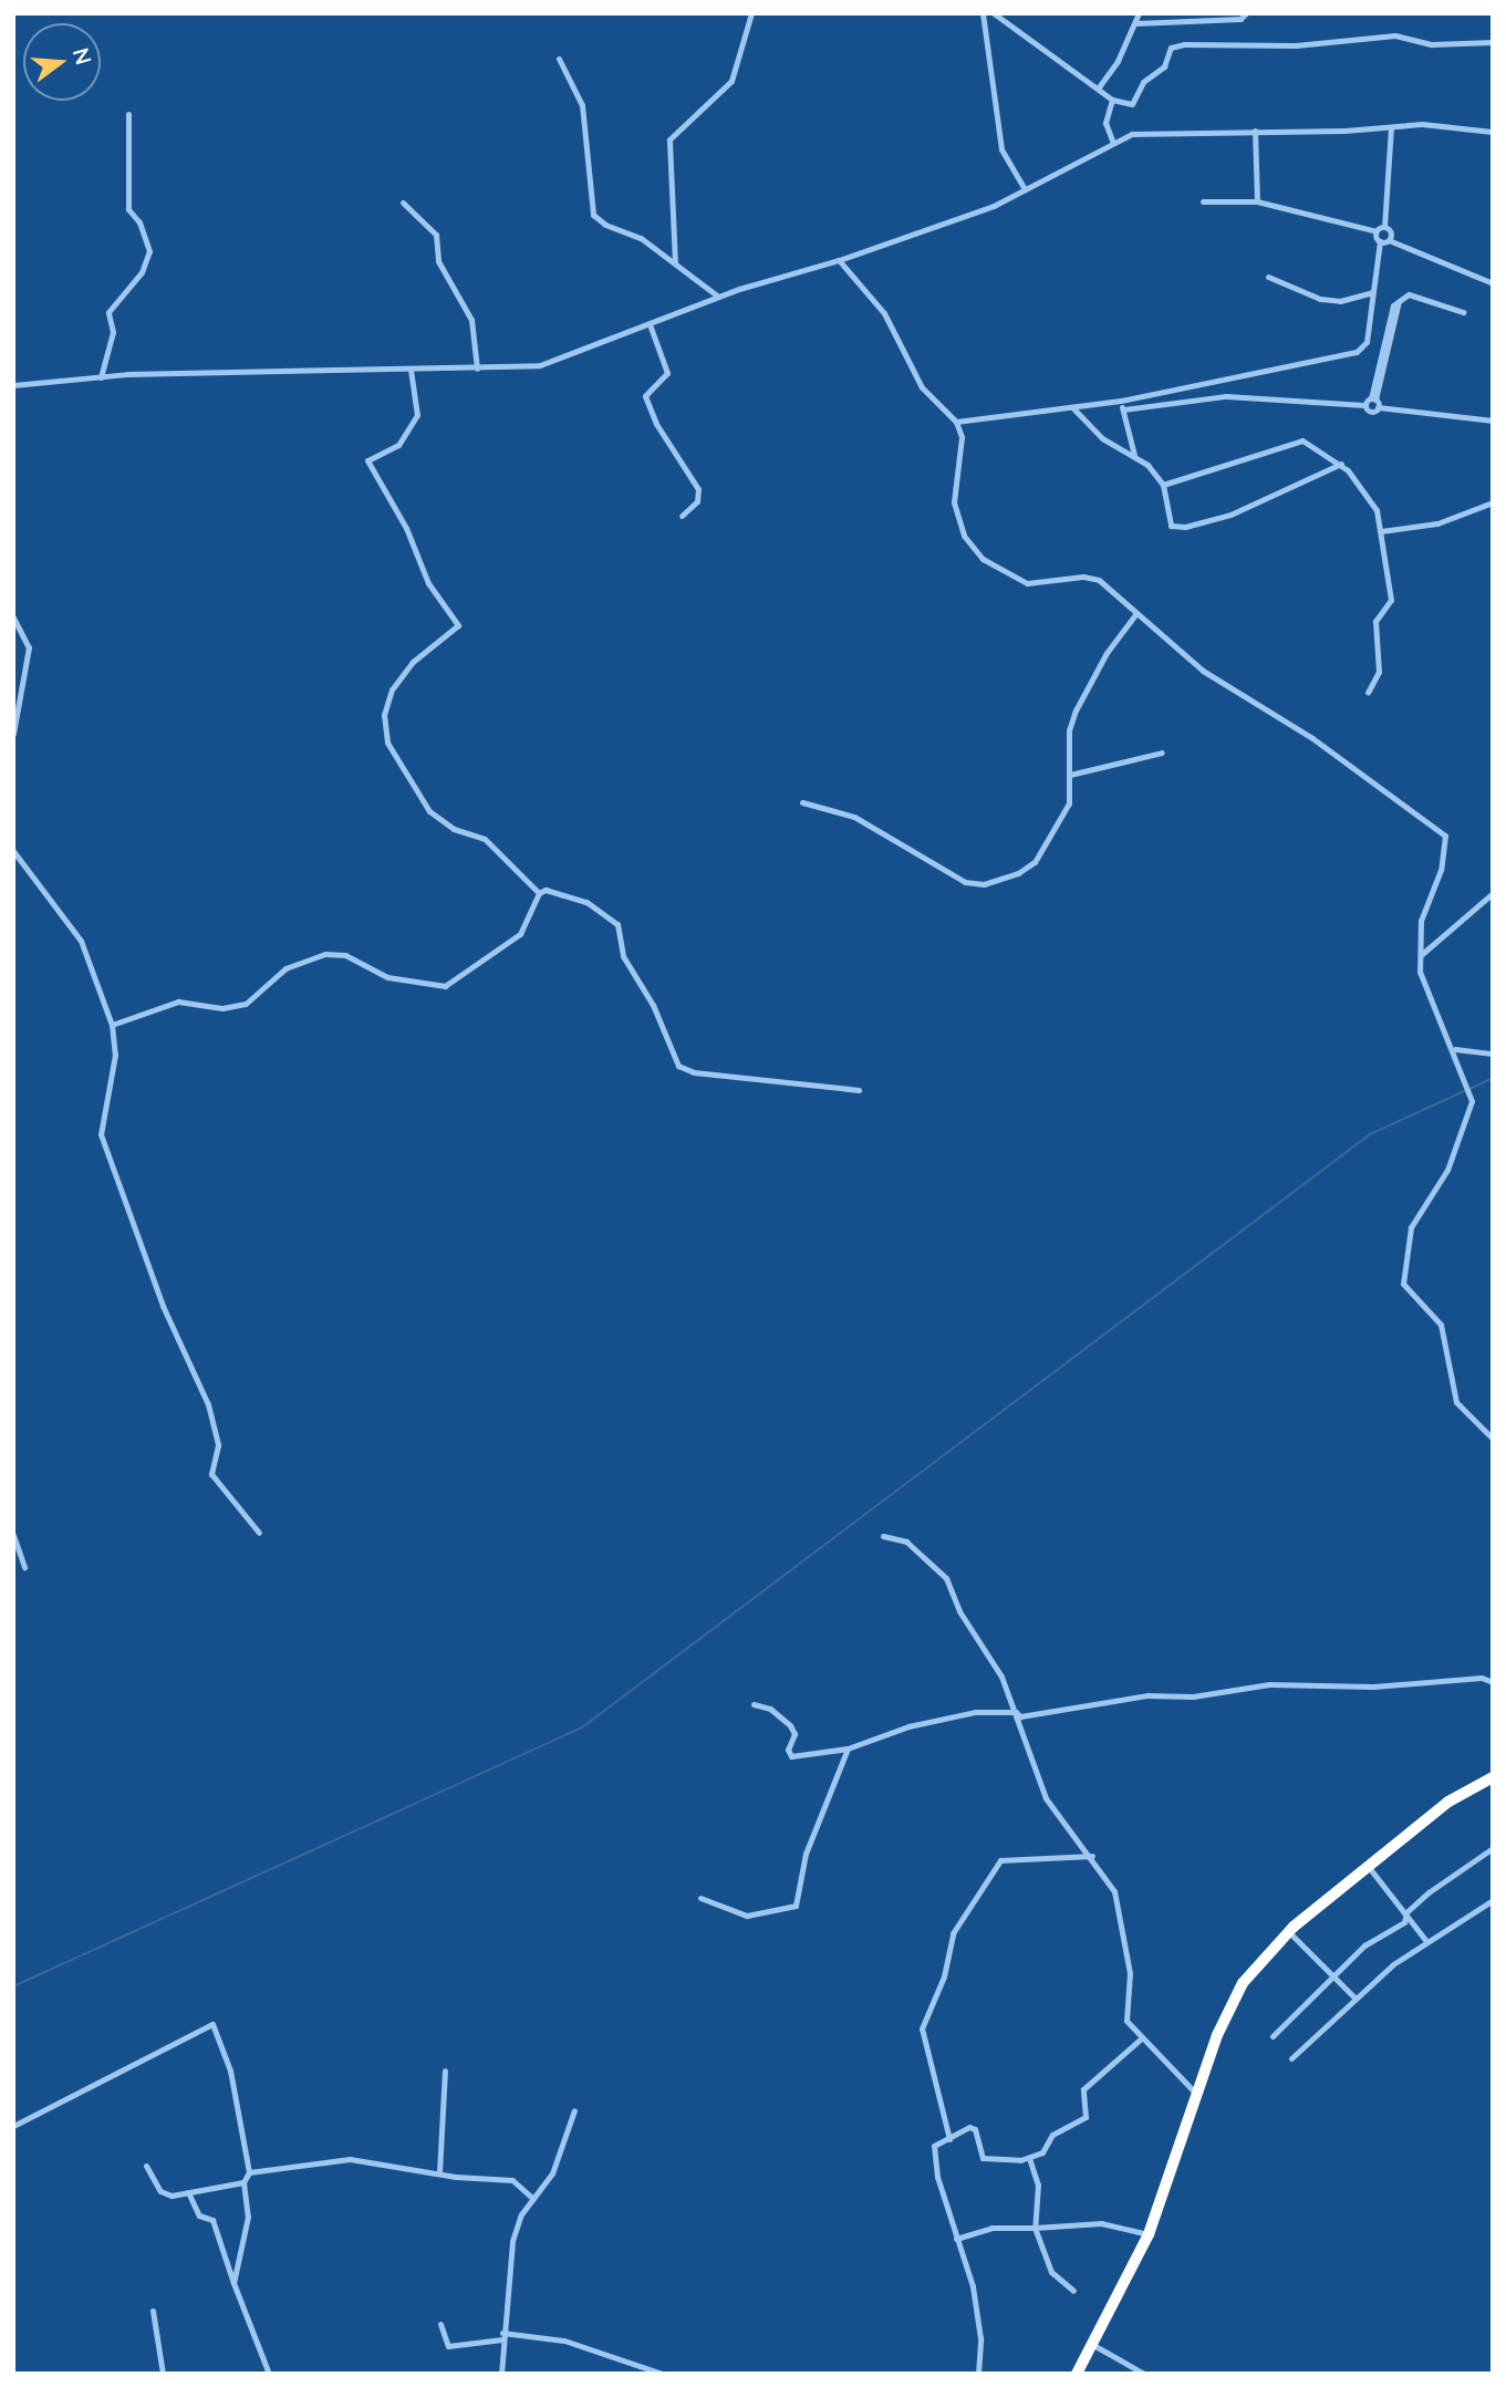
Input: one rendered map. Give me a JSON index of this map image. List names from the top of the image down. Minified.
{"north":"right"}
